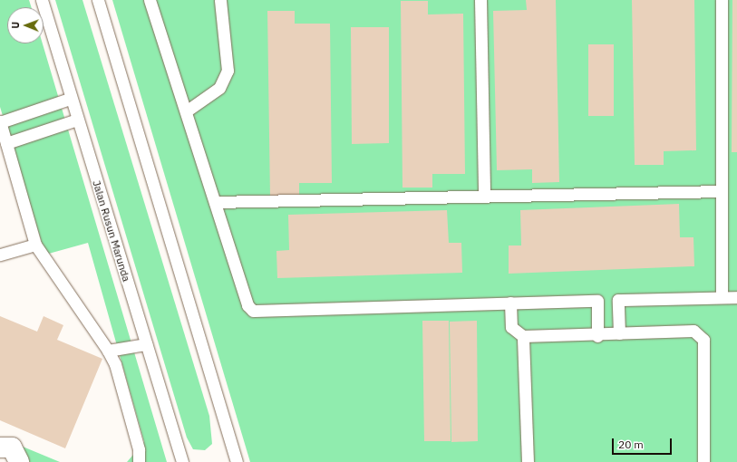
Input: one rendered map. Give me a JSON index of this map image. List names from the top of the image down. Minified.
{"streets":{"lane":["Jalan Rusun Marunda"]},"scale_bar":"20 m","north":"left"}
